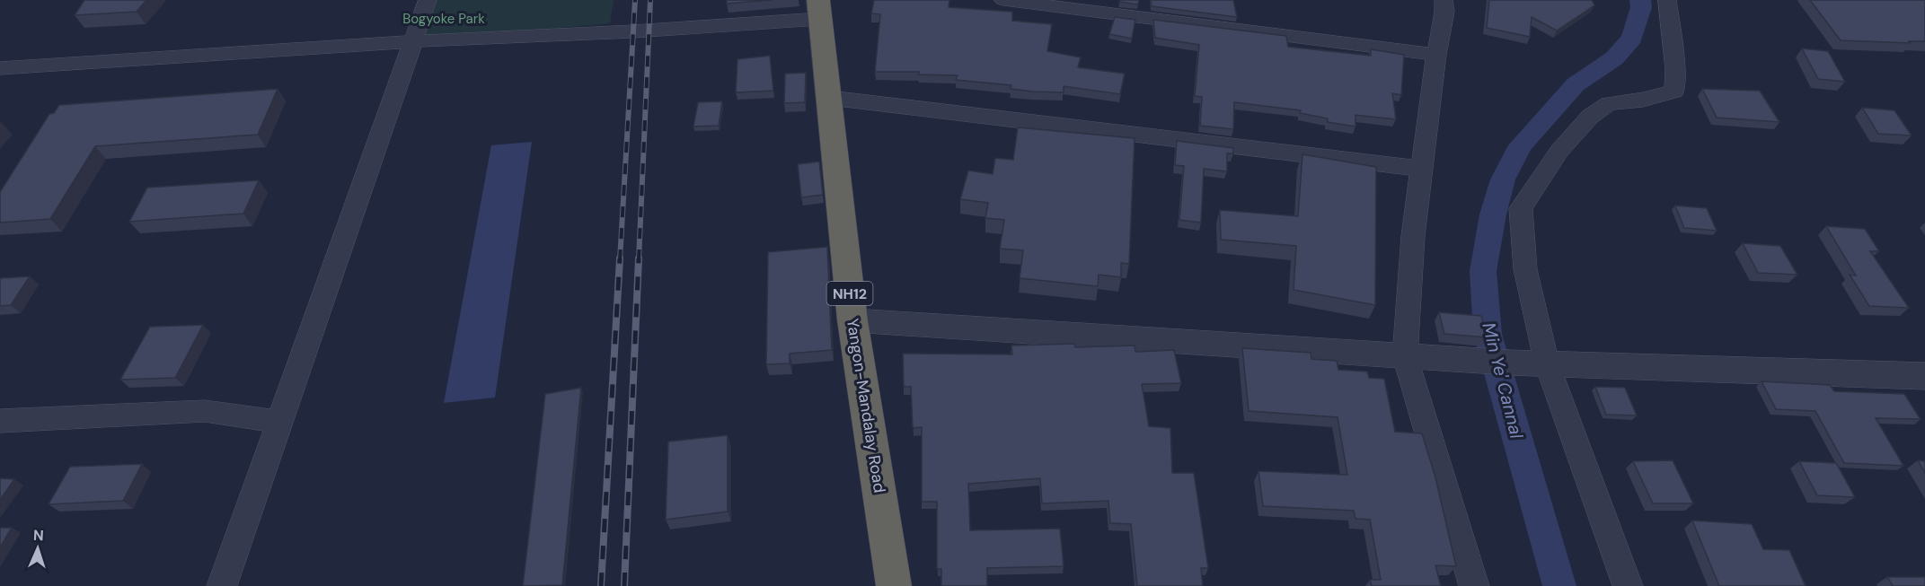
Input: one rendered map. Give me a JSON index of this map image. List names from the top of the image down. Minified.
{"streets":{"highway":["NH12","Yangon-Mandalay Road"]},"water":["Min Ye' Cannal"],"parks":["Bogyoke Park"],"north":"top"}
